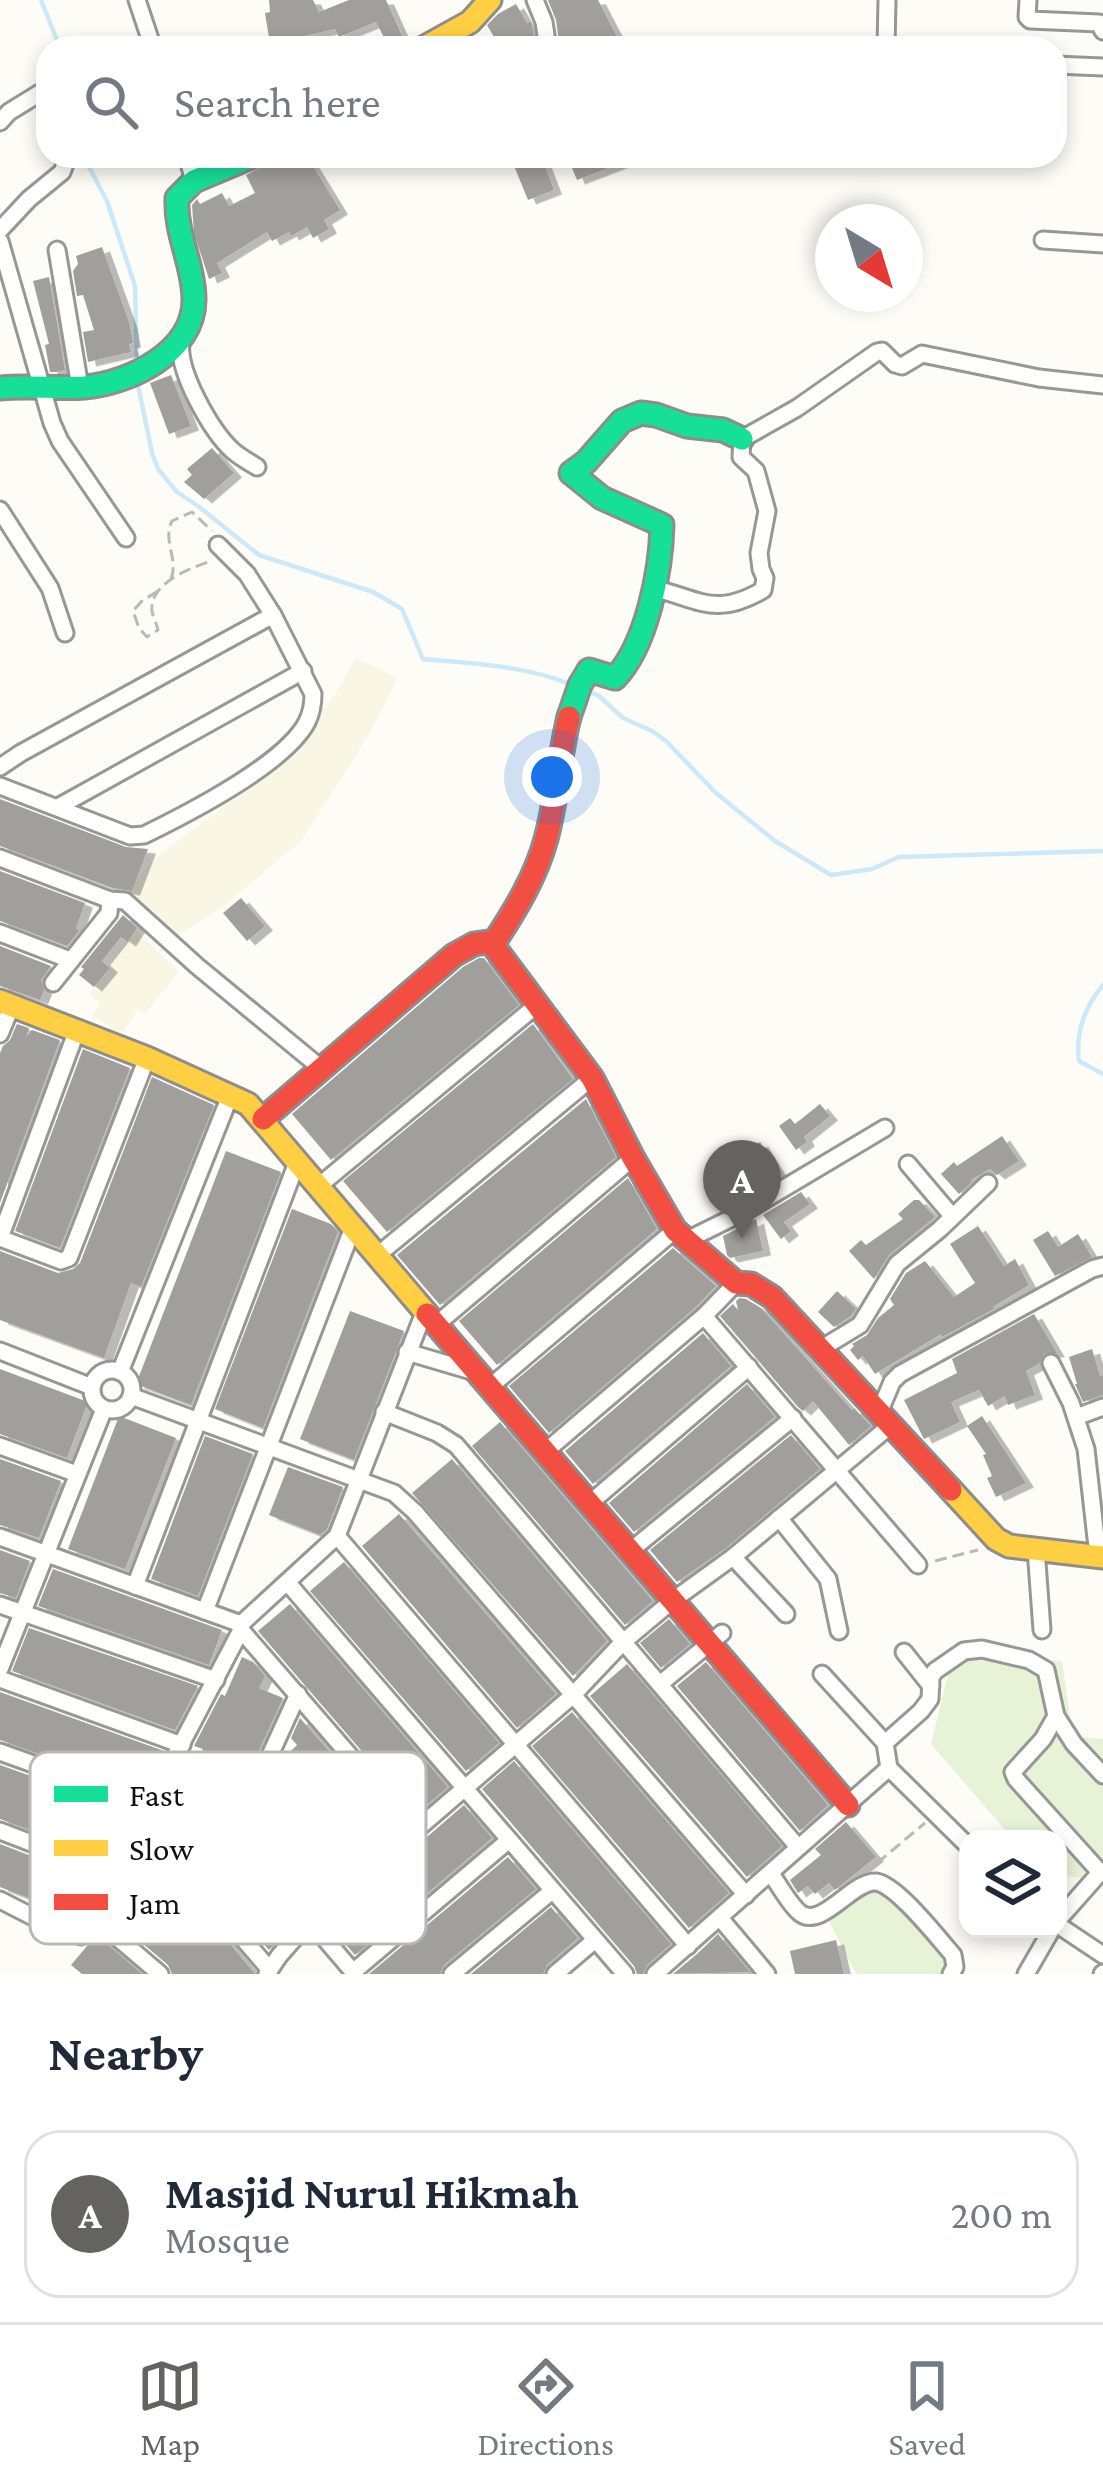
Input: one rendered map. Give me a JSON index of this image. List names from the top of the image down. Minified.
{"legend":["Fast","Slow","Jam"],"north":"bottom right","page":{"search":"Search here","pins":"A","heading":"Nearby","list":[{"mark":"A","name":"Masjid Nurul Hikmah","note":"Mosque","value":"200 m"}],"nav":["Map","Directions","Saved"]}}
